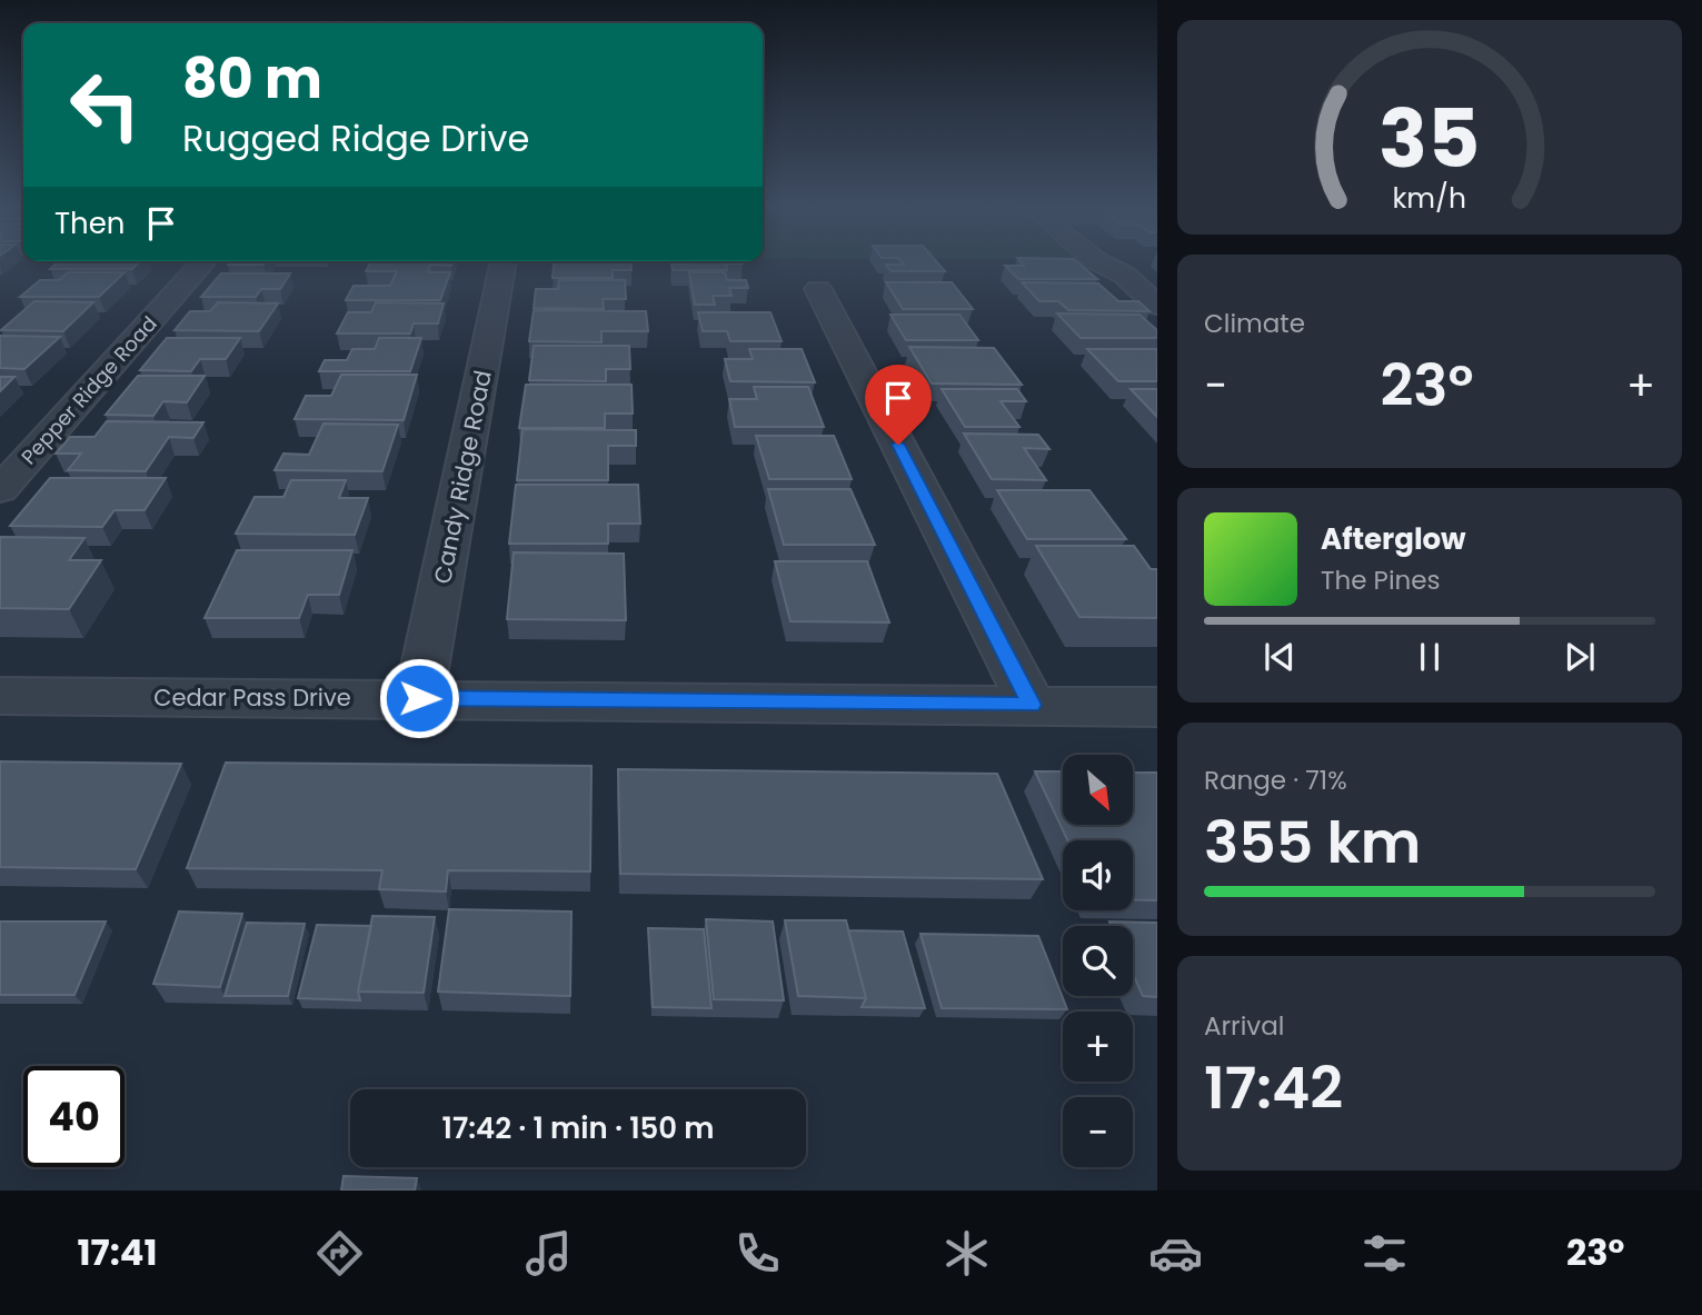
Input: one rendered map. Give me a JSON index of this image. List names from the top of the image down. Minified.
{"streets":{"street":["Pepper Ridge Road","Candy Ridge Road","Cedar Pass Drive"]},"crossings":[["Candy Ridge Road","Cedar Pass Drive"]],"north":"bottom right","page":{"turn":["80 m","Rugged Ridge Drive"],"then":"Then","tile":["Climate",["Range · 71%","355 km"],["Arrival","17:42"]],"heat":["−","23°","+"],"song":["Afterglow","The Pines"],"map_buttons":["+","−"],"limit":"40","trip":"17:42 · 1 min · 150 m","tabs":["17:41","23°"],"gauge":["35","km/h"]}}
